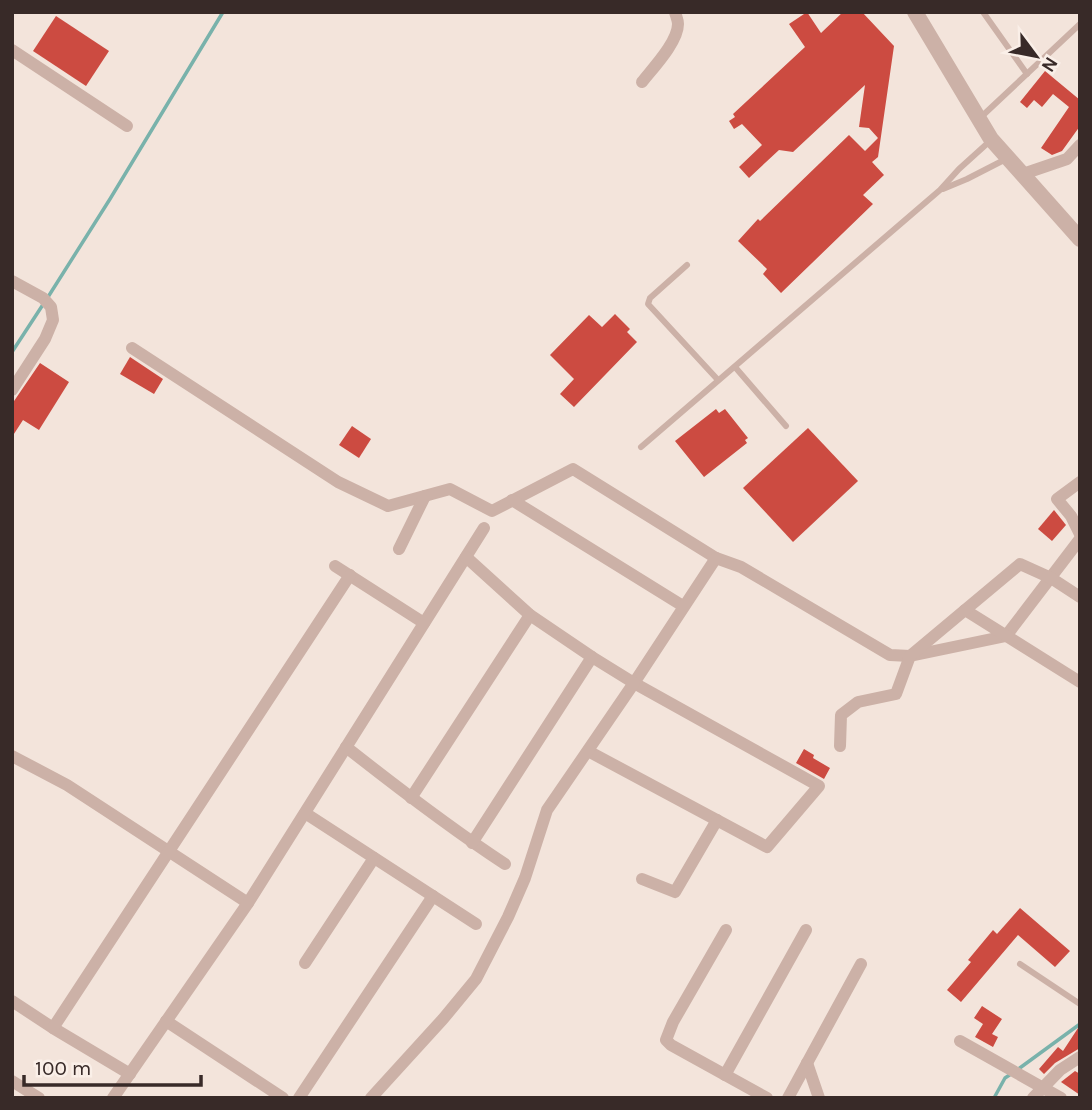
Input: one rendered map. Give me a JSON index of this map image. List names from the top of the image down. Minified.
{"scale_bar":"100 m","north":"bottom right"}
